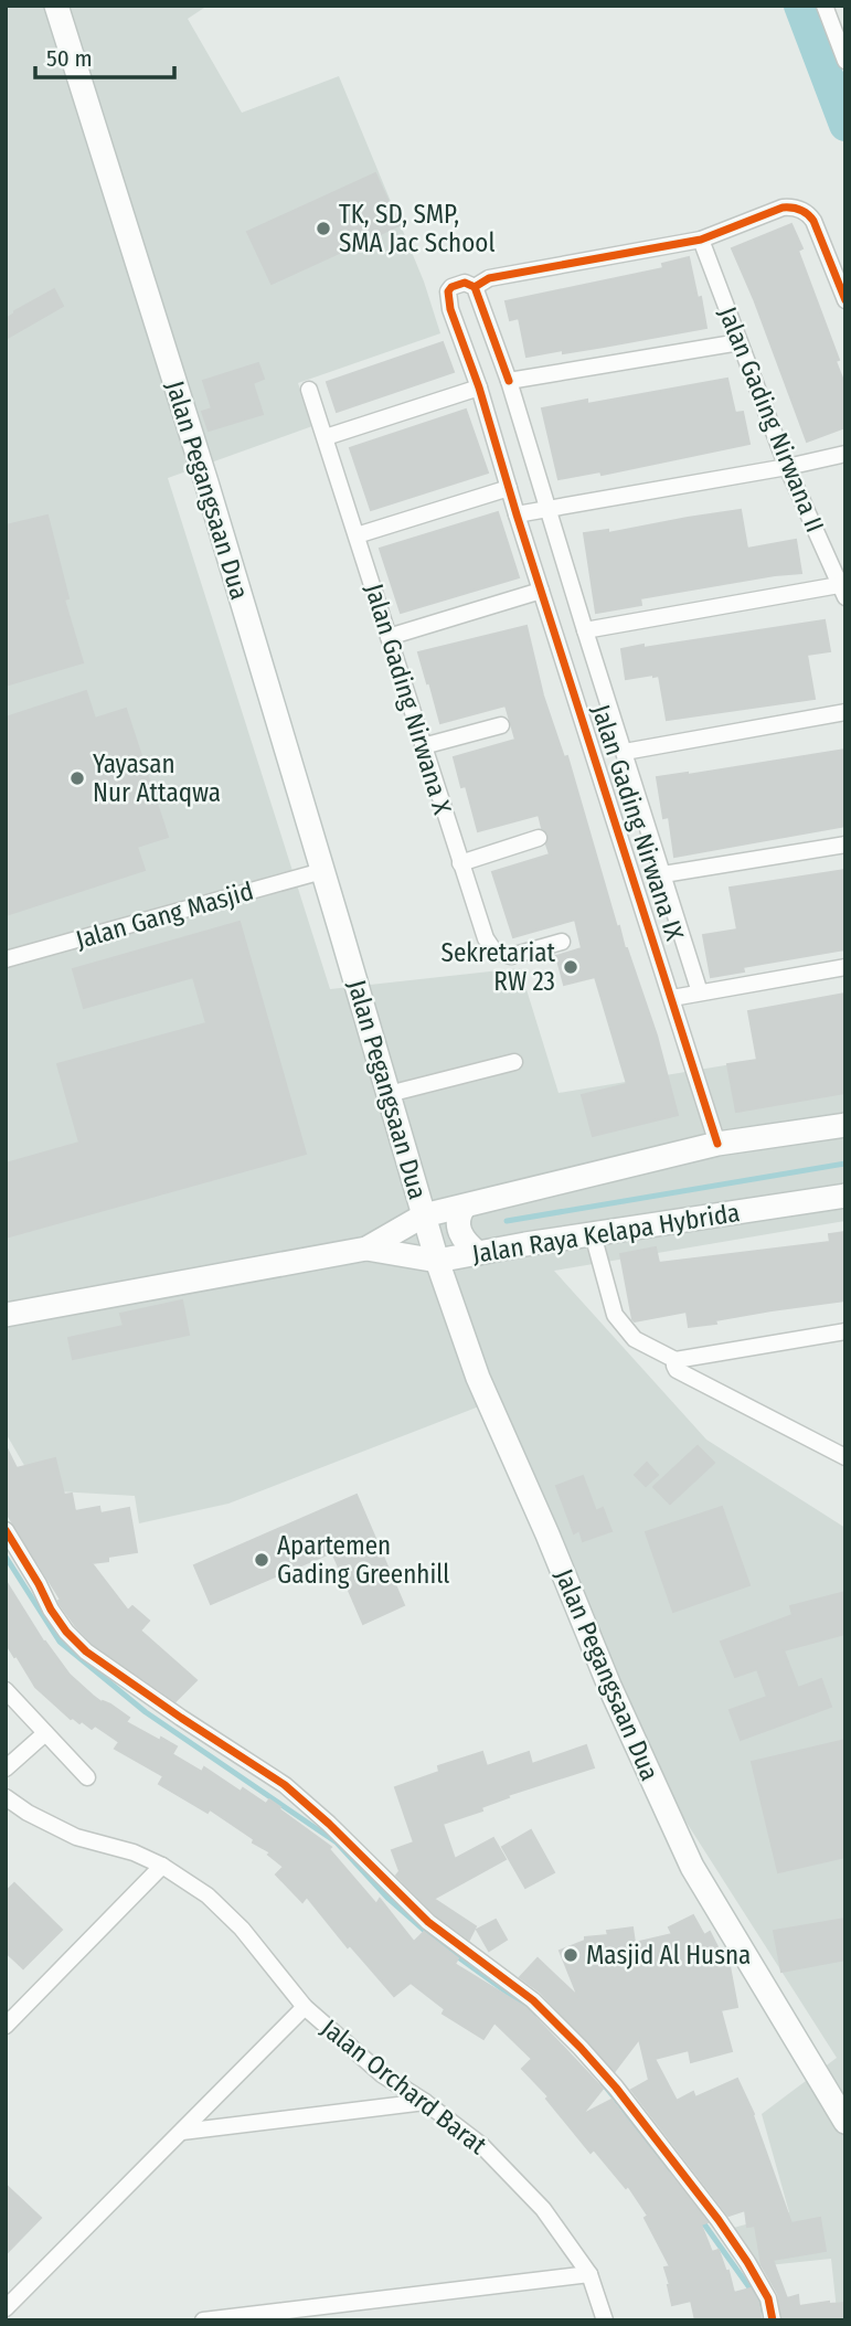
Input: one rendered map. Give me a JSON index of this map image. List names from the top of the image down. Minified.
{"streets":{"main road":["Jalan Pegangsaan Dua","Jalan Raya Kelapa Hybrida"],"street":["Jalan Gading Nirwana II","Jalan Gading Nirwana X","Jalan Gading Nirwana IX","Jalan Gang Masjid","Jalan Orchard Barat"]},"crossings":[["Jalan Pegangsaan Dua","Jalan Gang Masjid"],["Jalan Pegangsaan Dua","Jalan Raya Kelapa Hybrida"],["Jalan Gading Nirwana IX","Jalan Raya Kelapa Hybrida"]],"places":["TK, SD, SMP, SMA Jac School","Yayasan Nur Attaqwa","Sekretariat RW 23","Apartemen Gading Greenhill","Masjid Al Husna"],"scale_bar":"50 m"}
